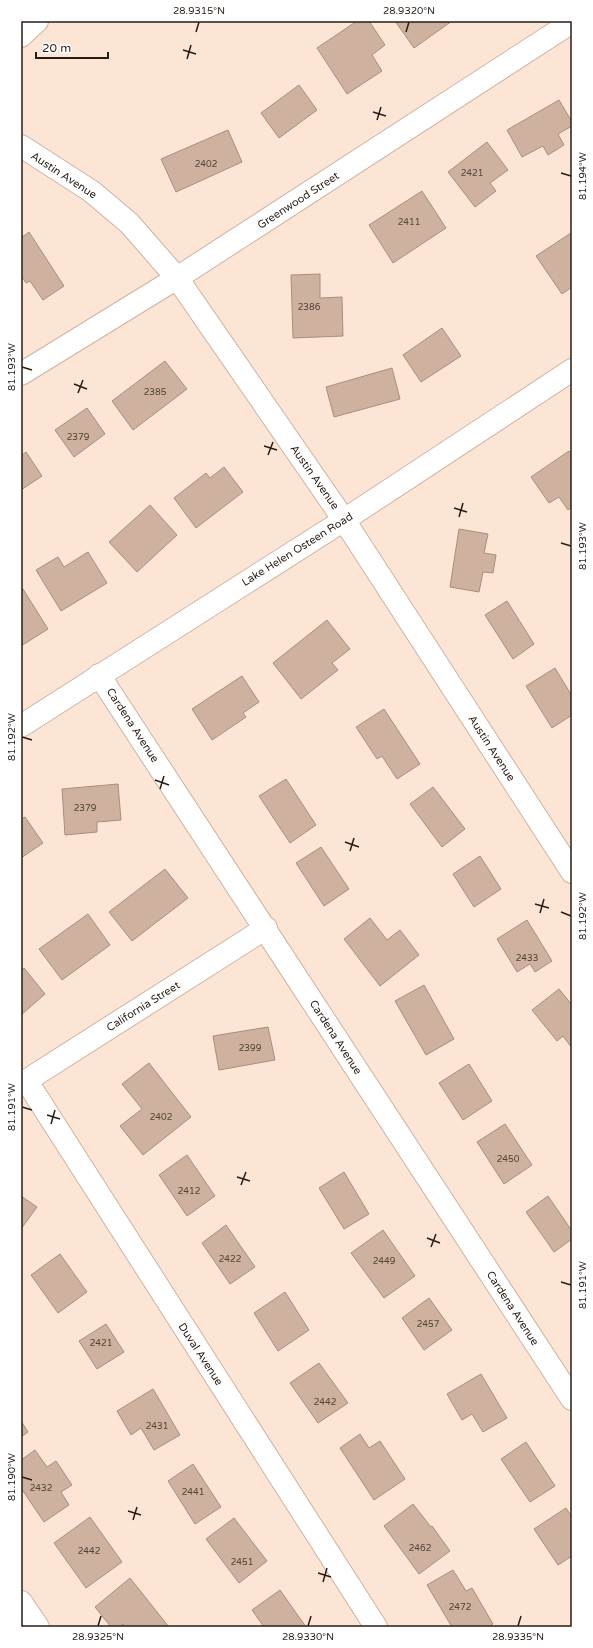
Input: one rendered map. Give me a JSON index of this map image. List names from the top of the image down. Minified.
{"streets":{"street":["Austin Avenue","Greenwood Street","Lake Helen Osteen Road","Cardena Avenue","California Street","Duval Avenue"]},"crossings":[["Austin Avenue","Greenwood Street"],["Austin Avenue","Lake Helen Osteen Road"],["Lake Helen Osteen Road","Cardena Avenue"],["Cardena Avenue","California Street"],["California Street","Duval Avenue"]],"house_numbers":["2402","2421","2411","2386","2385","2379","2379","2433","2399","2402","2450","2412","2422","2449","2457","2421","2442","2431","2432","2441","2462","2442","2451","2472"],"scale_bar":"20 m","coordinates":["28.9315°N","28.9320°N","81.194°W","81.193°W","81.192°W","81.191°W","81.190°W","28.9325°N","28.9330°N","28.9335°N"]}
